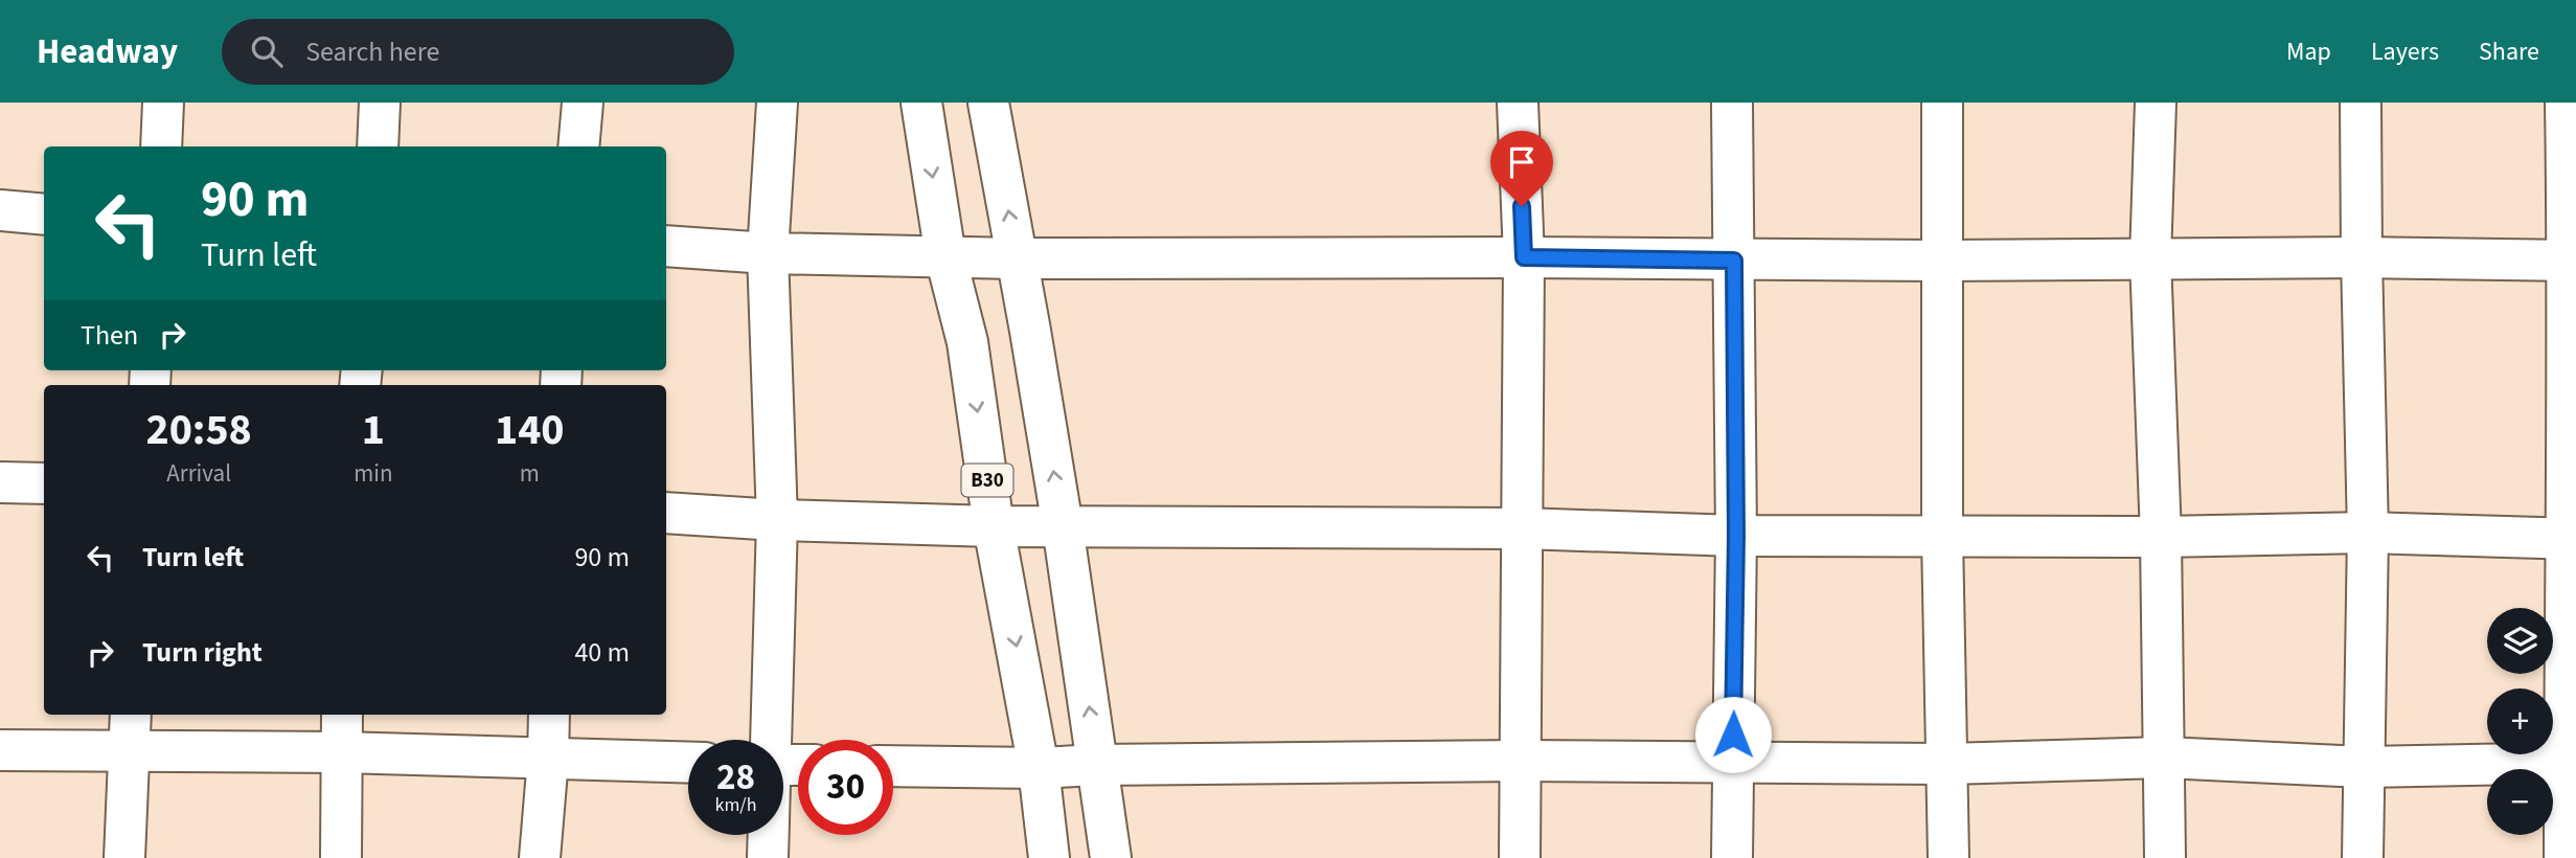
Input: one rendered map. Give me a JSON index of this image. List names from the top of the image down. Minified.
{"streets":{"main road":["B30"]},"page":{"header":"Headway","search":"Search here","nav":["Map","Layers","Share"],"turn":["90 m","Turn left"],"then":"Then","eta":["20:58","Arrival","1","min","140","m"],"list":[{"name":"Turn left","value":"90 m"},{"name":"Turn right","value":"40 m"}],"map_buttons":["+","−"],"speed":"28 km/h","limit":"30"}}
